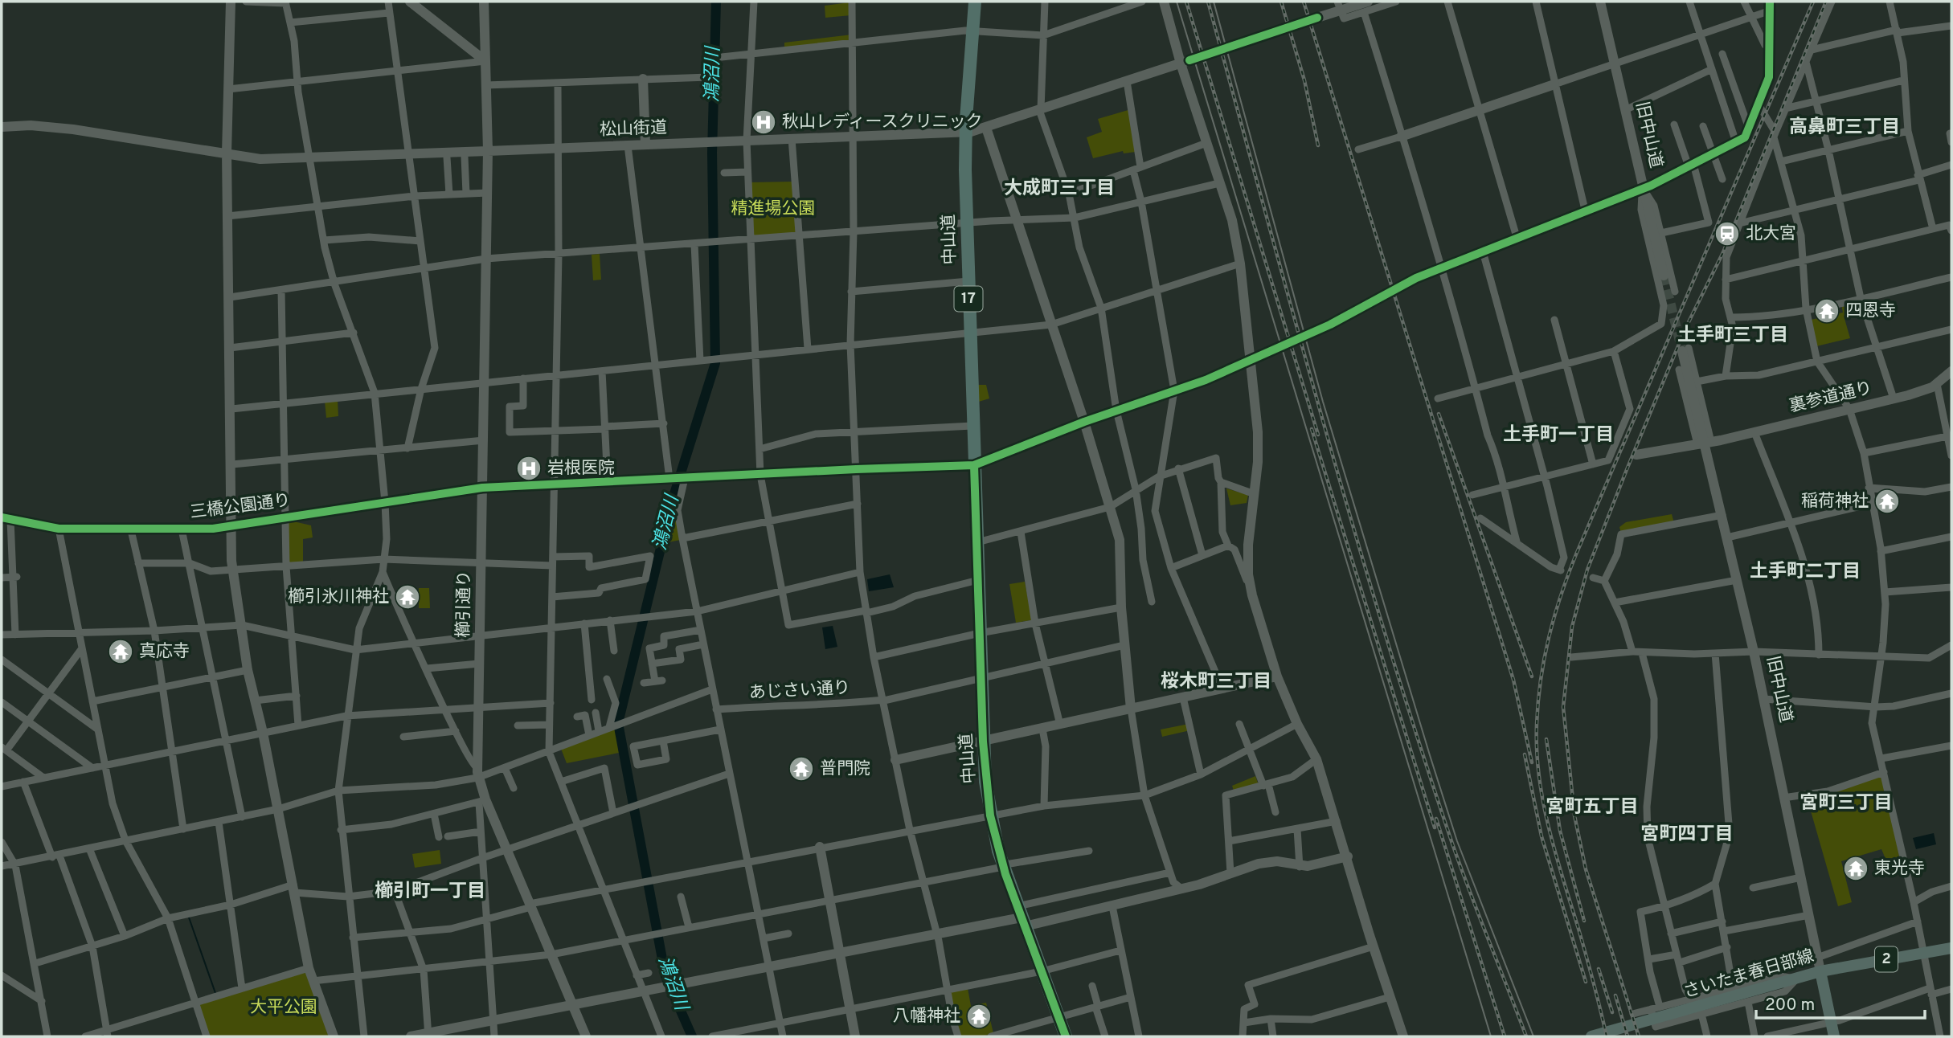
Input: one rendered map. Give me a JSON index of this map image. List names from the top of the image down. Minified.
{"streets":{"highway":["中山道","17"],"main road":["旧中山道","2","さいたま春日部線"],"street":["松山街道","裏参道通り","三橋公園通り","櫛引通り","あじさい通り"]},"crossings":[["松山街道","中山道"],["松山街道","櫛引通り"],["旧中山道","裏参道通り"],["旧中山道","三橋公園通り"],["旧中山道","さいたま春日部線"],["中山道","三橋公園通り"],["中山道","あじさい通り"],["三橋公園通り","櫛引通り"]],"districts":["高鼻町三丁目","大成町三丁目","土手町三丁目","土手町一丁目","土手町二丁目","桜木町三丁目","宮町三丁目","宮町五丁目","宮町四丁目","櫛引町一丁目"],"water":["鴻沼川"],"parks":["精進場公園","大平公園"],"places":{"hospital":["秋山レディースクリニック","岩根医院"],"station":["北大宮"],"temple":["四恩寺","稲荷神社","櫛引氷川神社","真応寺","普門院","東光寺","八幡神社"]},"scale_bar":"200 m"}
